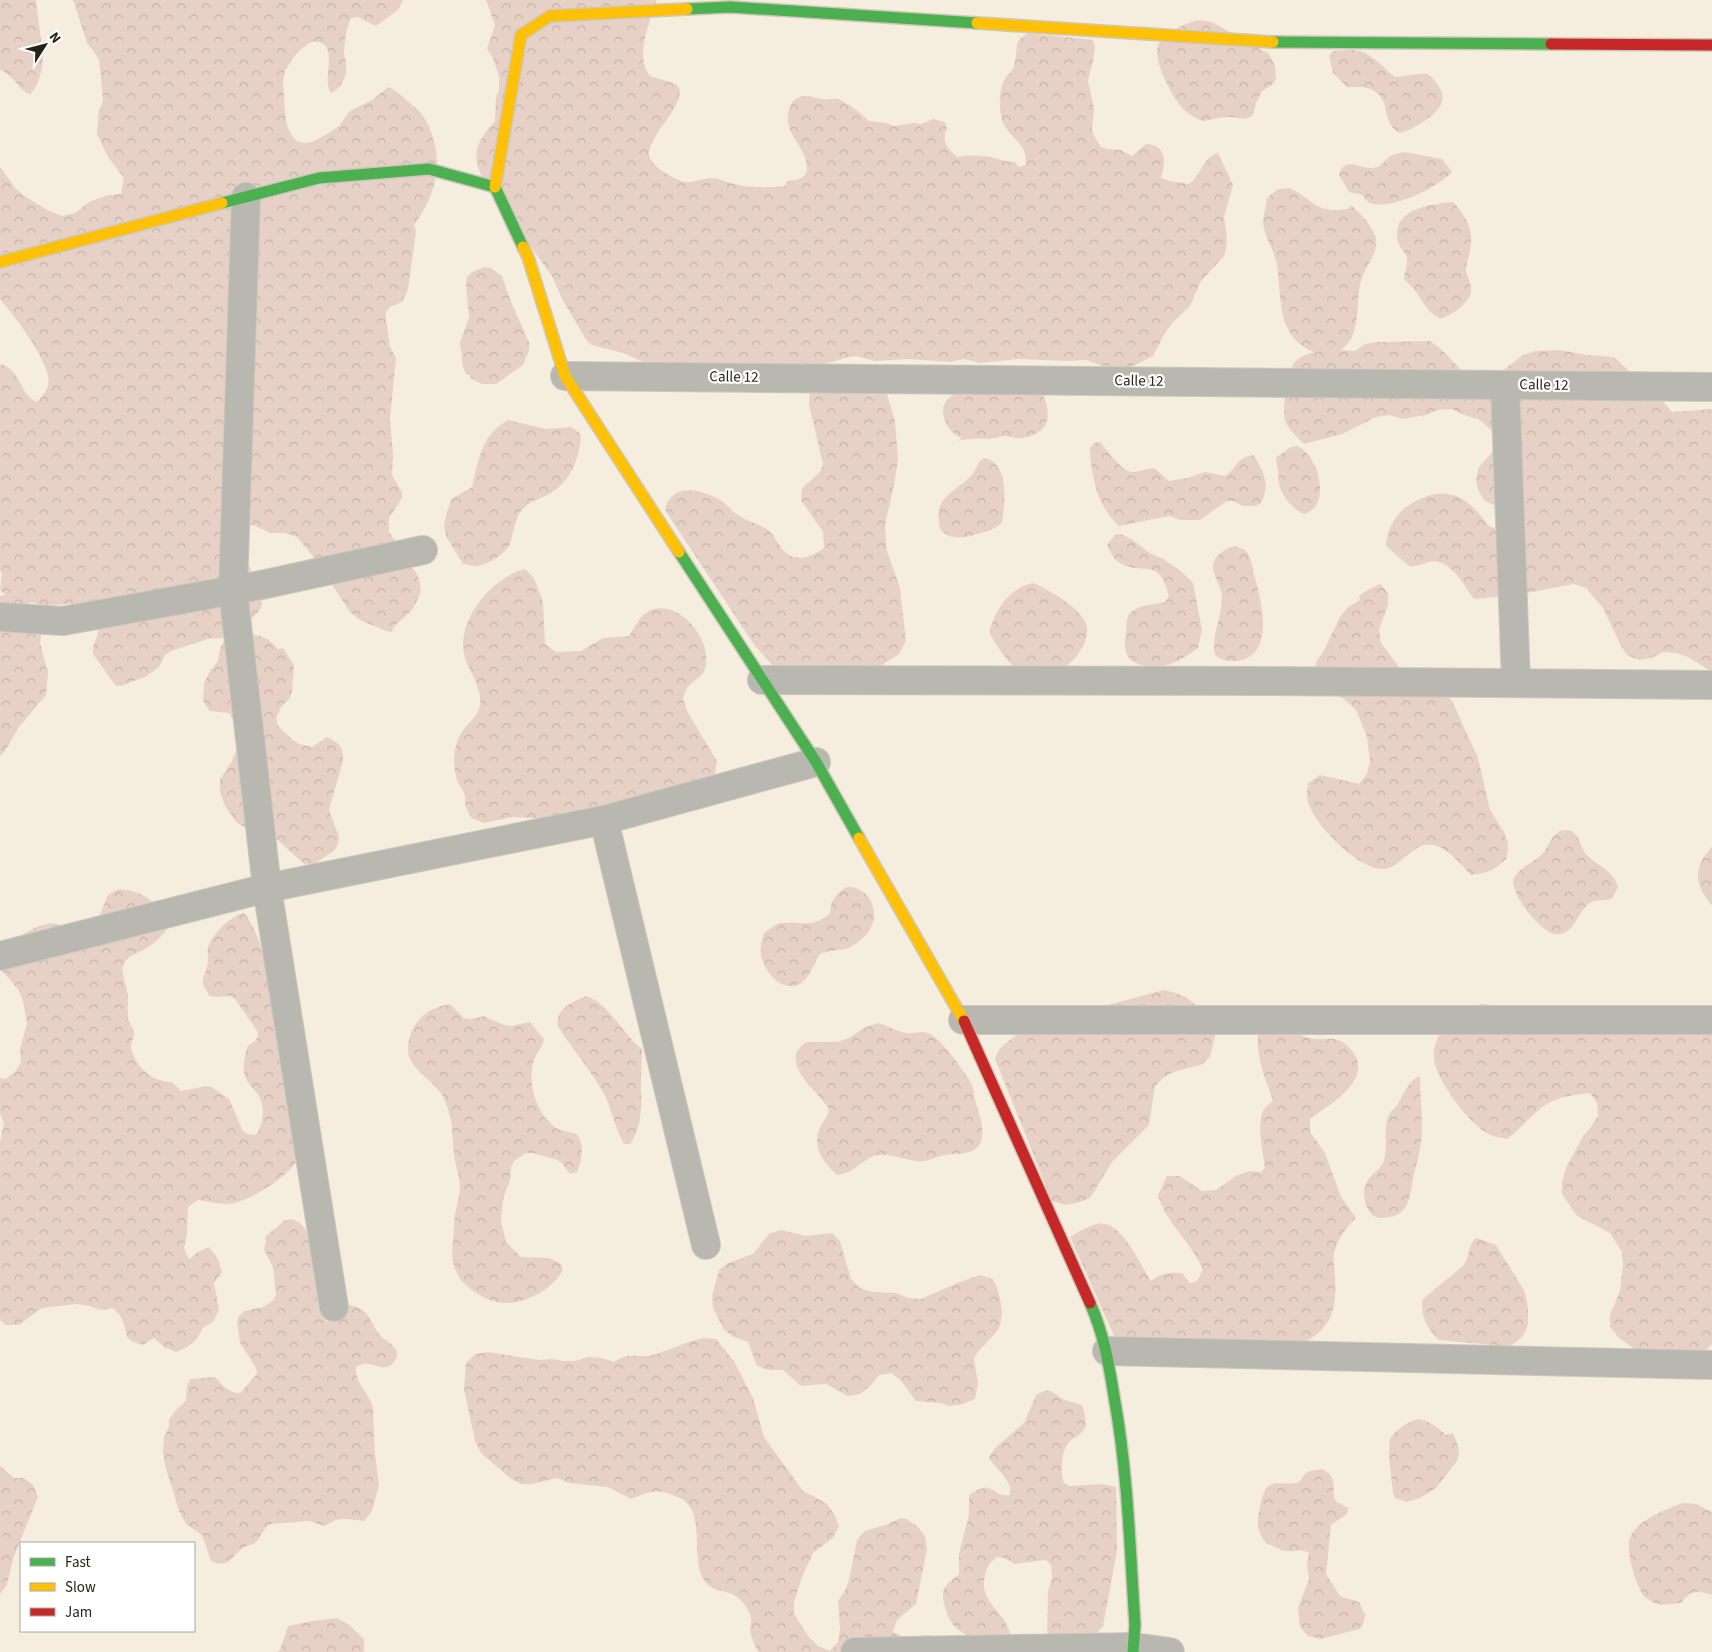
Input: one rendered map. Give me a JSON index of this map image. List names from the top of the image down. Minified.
{"streets":{"street":["Calle 12"]},"legend":["Fast","Slow","Jam"],"north":"top right"}
